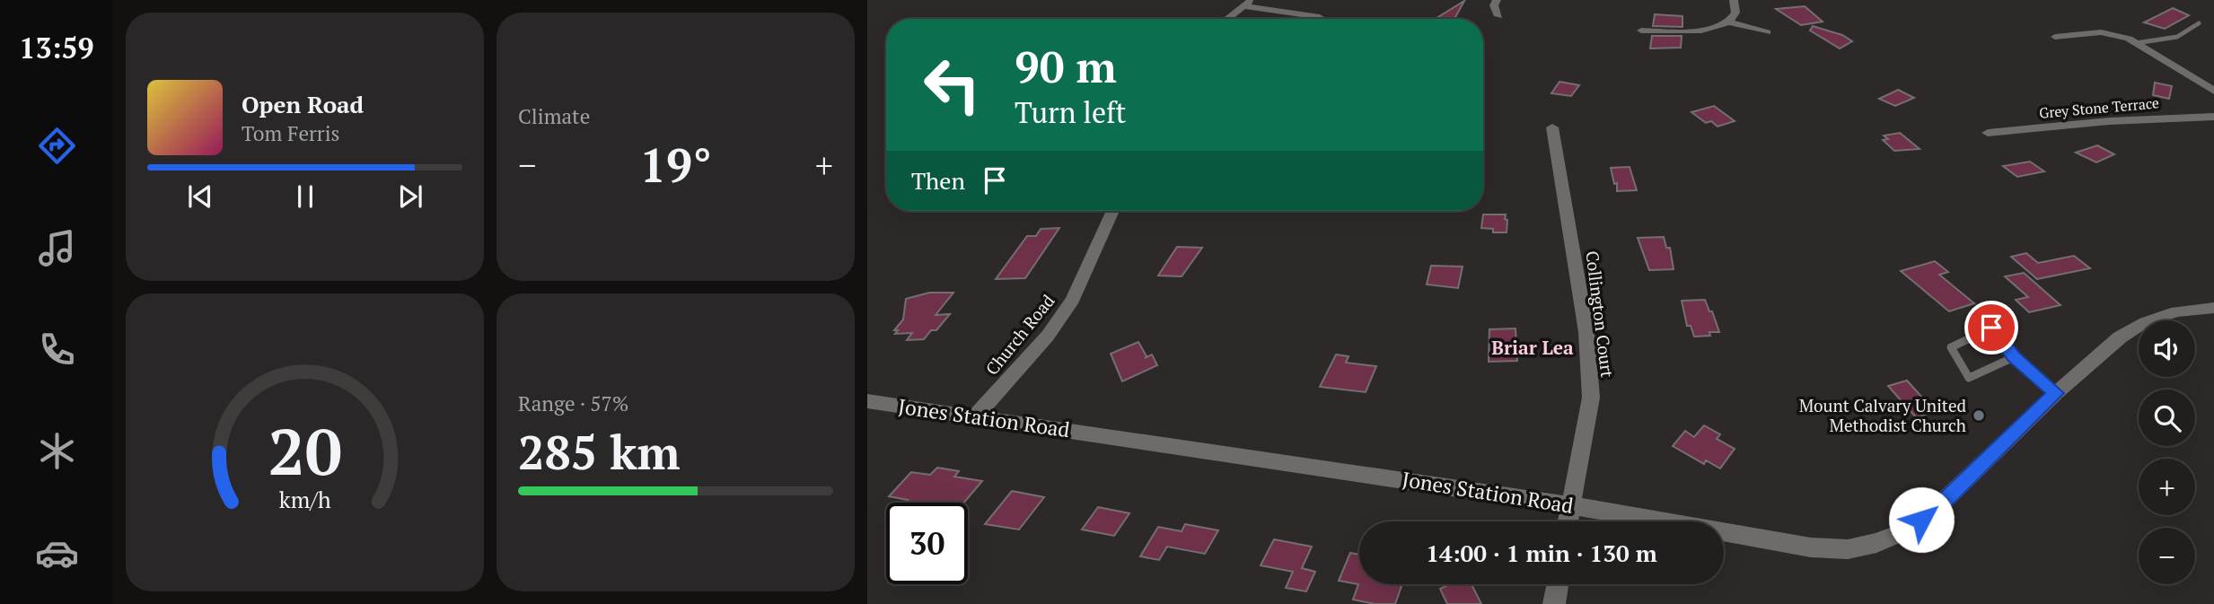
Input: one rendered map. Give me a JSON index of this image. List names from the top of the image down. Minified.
{"streets":{"street":["Grey Stone Terrace","Collington Court","Church Road","Jones Station Road"]},"crossings":[["Collington Court","Jones Station Road"],["Church Road","Jones Station Road"]],"districts":["Briar Lea"],"places":["Mount Calvary United Methodist Church"],"page":{"tabs":"13:59","tile":["Climate",["Range · 57%","285 km"]],"turn":["90 m","Turn left"],"song":["Open Road","Tom Ferris"],"heat":["−","19°","+"],"then":"Then","map_buttons":["+","−"],"limit":"30","trip":"14:00 · 1 min · 130 m","gauge":["20","km/h"]}}
